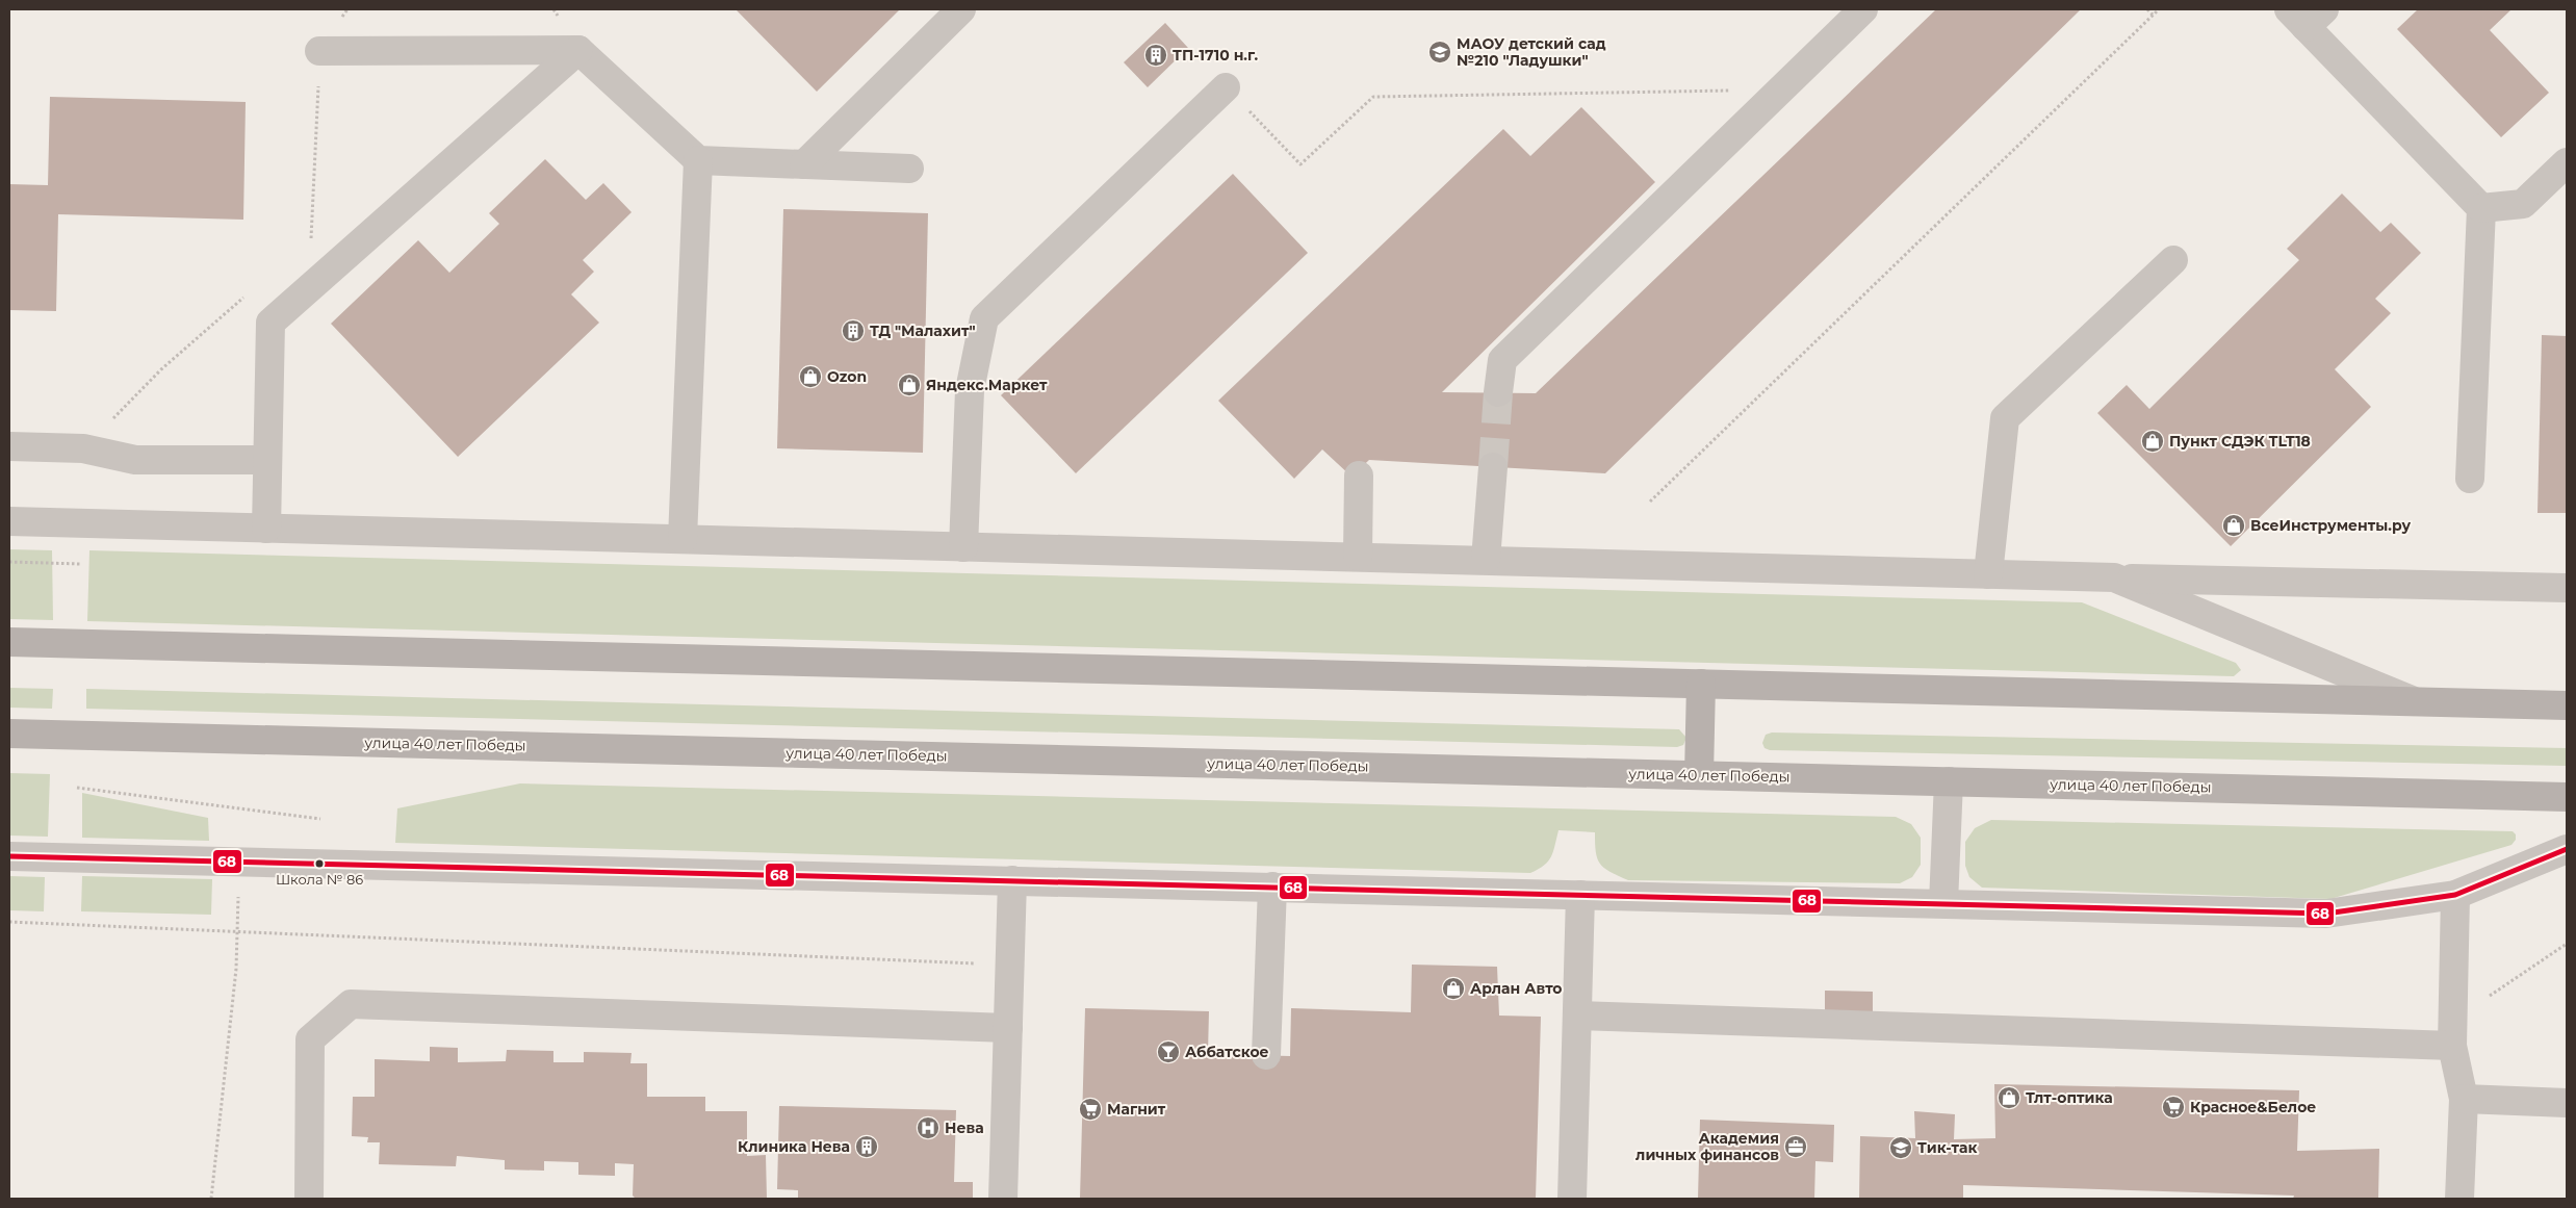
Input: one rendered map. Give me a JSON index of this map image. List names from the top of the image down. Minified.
{"streets":{"main road":["улица 40 лет Победы"]},"places":{"school or university":["МАОУ детский сад №210 \"Ладушки\"","Тик-так"],"building":["ТП-1710 н.г.","ТД \"Малахит\"","Клиника Нева"],"shop":["Ozon","Яндекс.Маркет","Пункт СДЭК TLT18","ВсеИнструменты.ру","Арлан Авто","Тлт-оптика"],"other":["Школа № 86"],"bar":["Аббатское"],"supermarket":["Красное&Белое","Магнит"],"hospital":["Нева"],"office":["Академия личных финансов"]},"lines":["transit line 68"]}
